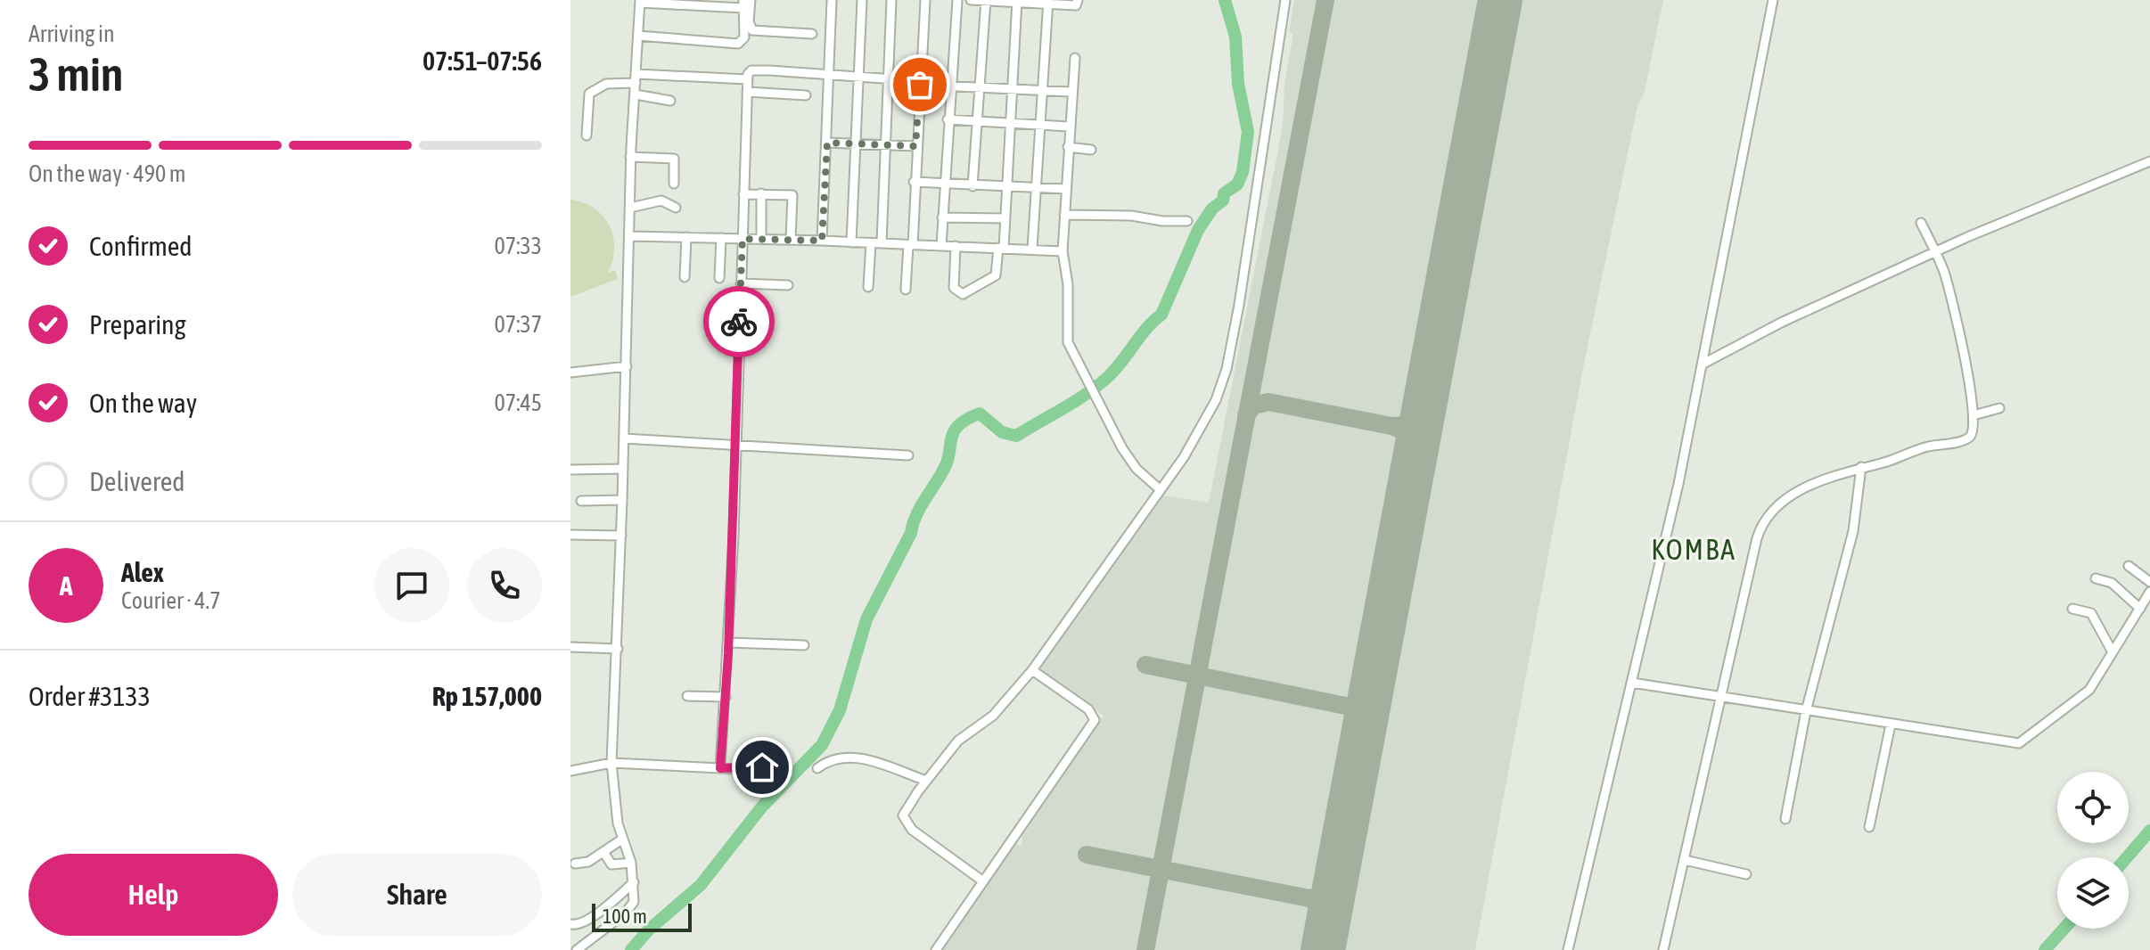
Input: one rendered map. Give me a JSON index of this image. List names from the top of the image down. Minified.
{"districts":["KOMBA"],"scale_bar":"100 m","page":{"heading":["3 min","Arriving in","07:51–07:56"],"panel":["Alex","Courier · 4.7","Order #3133","Rp 157,000"],"bar":"On the way · 490 m","list":[["Confirmed","07:33"],["Preparing","07:37"],["On the way","07:45"],"Delivered"],"round":"A","buttons":["Help","Share"],"scale":"100 m"}}
